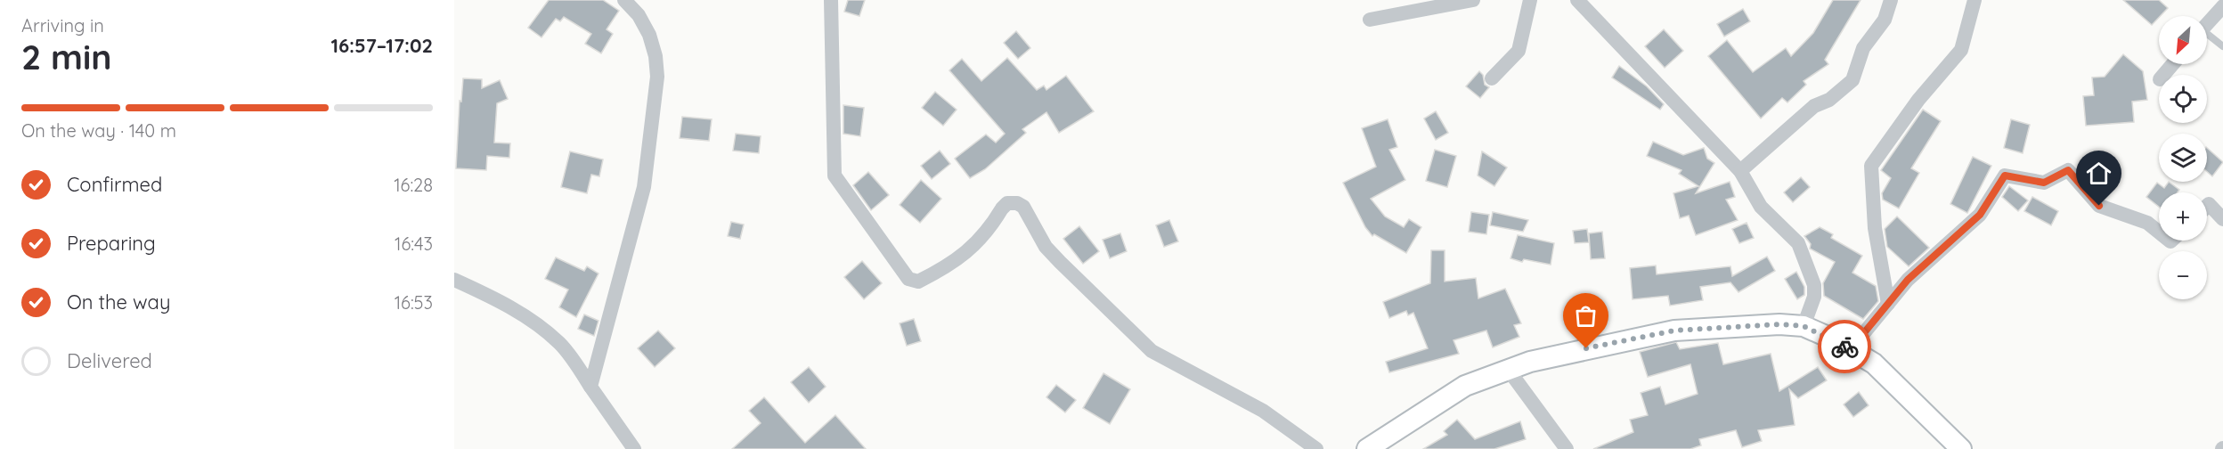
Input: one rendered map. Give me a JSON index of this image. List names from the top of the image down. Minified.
{"north":"bottom left","page":{"heading":["2 min","Arriving in","16:57–17:02"],"map_buttons":["+","−"],"bar":"On the way · 140 m","list":[["Confirmed","16:28"],["Preparing","16:43"],["On the way","16:53"],"Delivered"]}}
